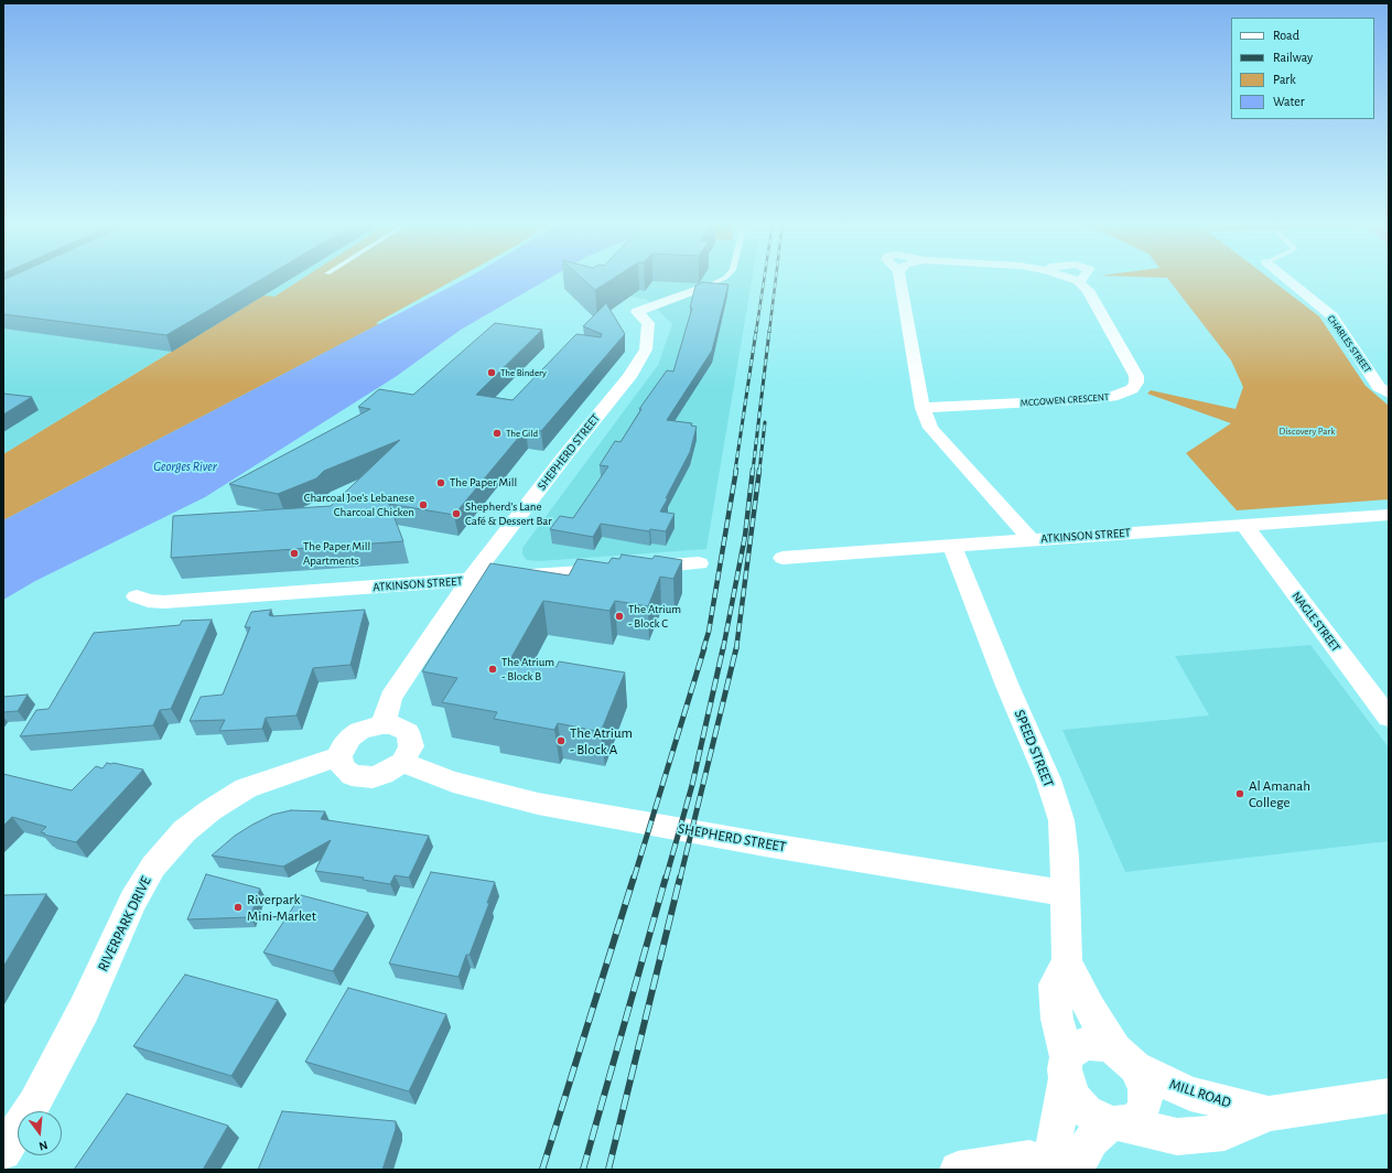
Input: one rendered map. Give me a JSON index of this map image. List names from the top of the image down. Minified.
{"streets":{"street":["CHARLES STREET","MCGOWEN CRESCENT","SHEPHERD STREET","ATKINSON STREET","NAGLE STREET","SPEED STREET","RIVERPARK DRIVE","MILL ROAD"]},"crossings":[["MCGOWEN CRESCENT","ATKINSON STREET"],["SHEPHERD STREET","ATKINSON STREET"],["SHEPHERD STREET","SPEED STREET"],["SHEPHERD STREET","RIVERPARK DRIVE"],["ATKINSON STREET","NAGLE STREET"],["ATKINSON STREET","SPEED STREET"],["SPEED STREET","MILL ROAD"]],"water":["Georges River"],"parks":["Discovery Park"],"places":["The Bindery","The Gild","The Paper Mill","Charcoal Joe’s Lebanese Charcoal Chicken","Shepherd’s Lane Café & Dessert Bar","The Paper Mill Apartments","The Atrium - Block C","The Atrium - Block B","The Atrium - Block A","Al Amanah College","Riverpark Mini-Market"],"legend":["Road","Railway","Park","Water"],"north":"bottom"}
